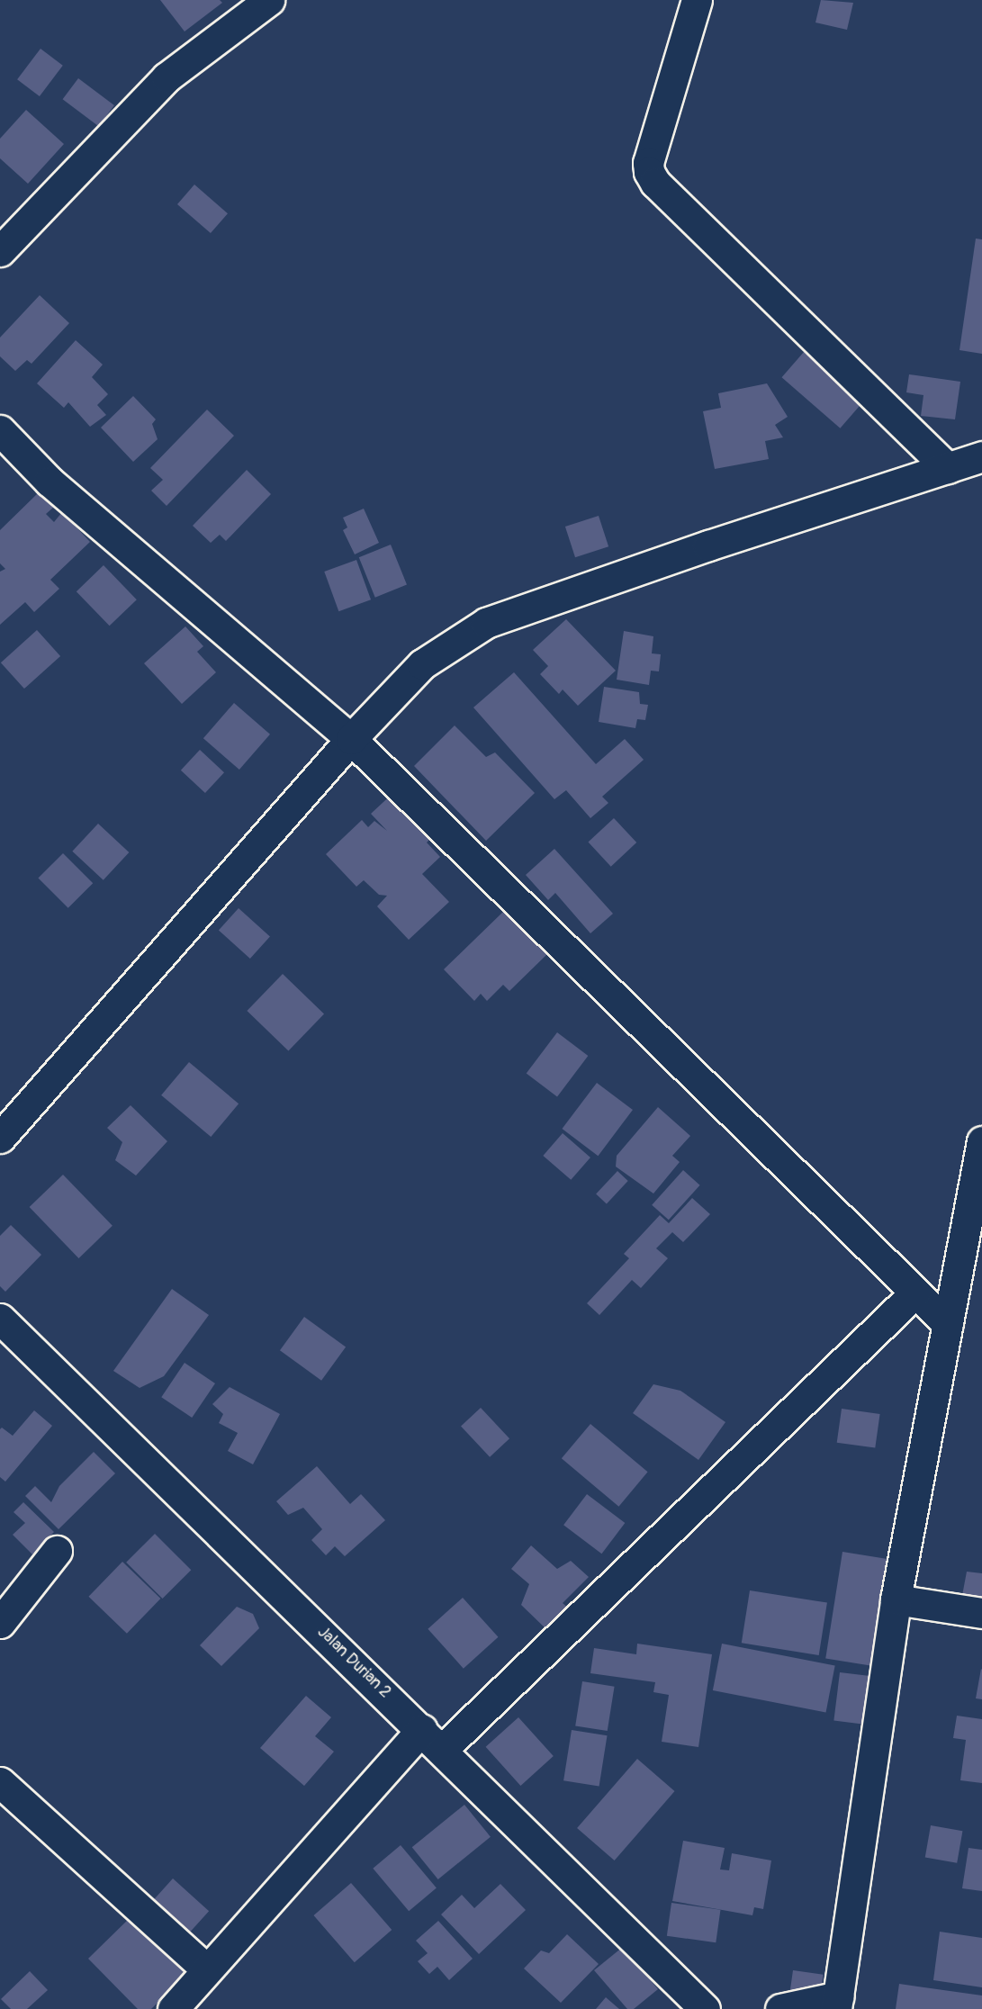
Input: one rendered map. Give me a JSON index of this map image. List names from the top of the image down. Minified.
{"streets":{"street":["Jalan Durian 2"]}}
